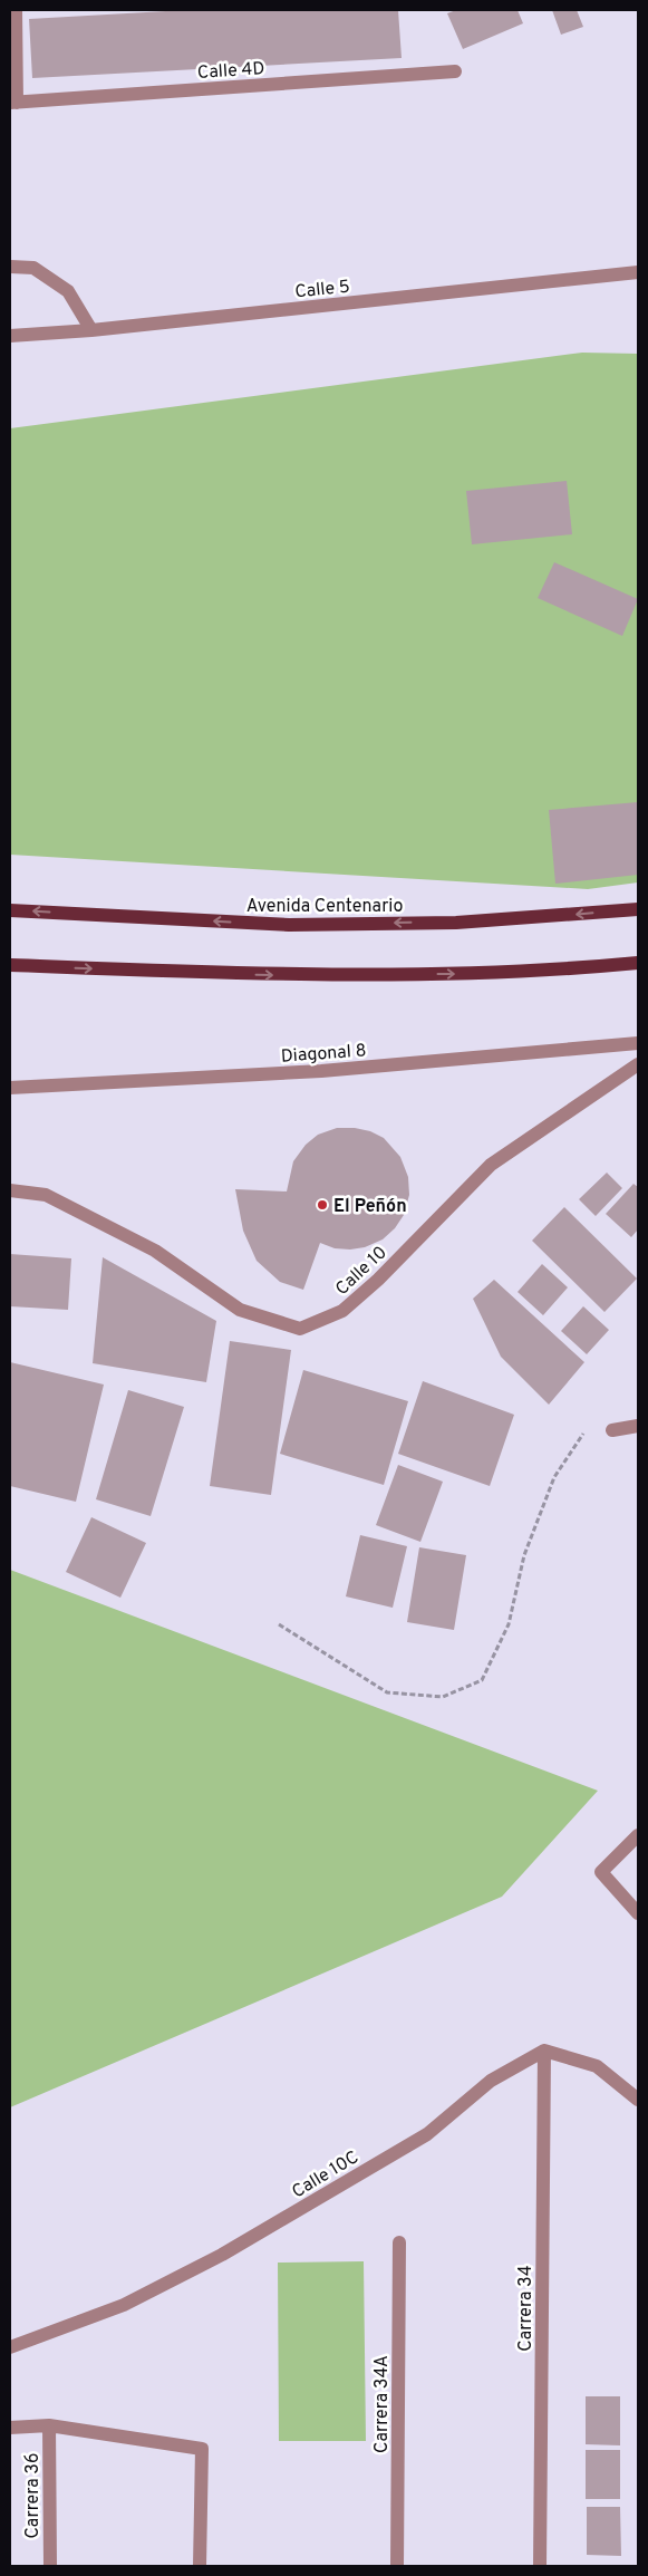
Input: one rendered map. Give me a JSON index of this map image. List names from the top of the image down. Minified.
{"streets":{"main road":["Avenida Centenario"],"street":["Calle 4D","Calle 5","Diagonal 8","Calle 10","Calle 10C","Carrera 34","Carrera 34A","Carrera 36"]},"crossings":[["Calle 10C","Carrera 34"]],"places":["El Peñón"]}
